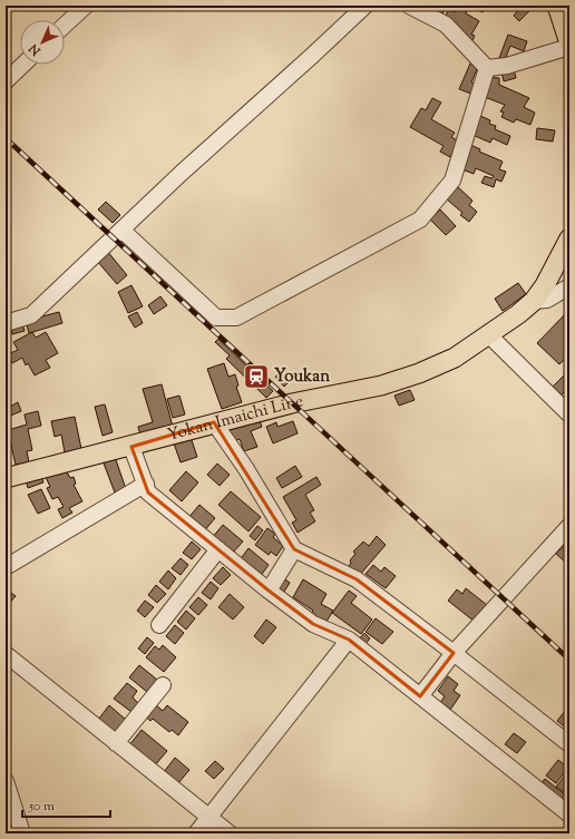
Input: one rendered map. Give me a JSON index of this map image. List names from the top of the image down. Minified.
{"streets":{"main road":["Yokan Imaichi Line"]},"places":{"station":["Youkan"]},"scale_bar":"50 m","north":"bottom left"}
